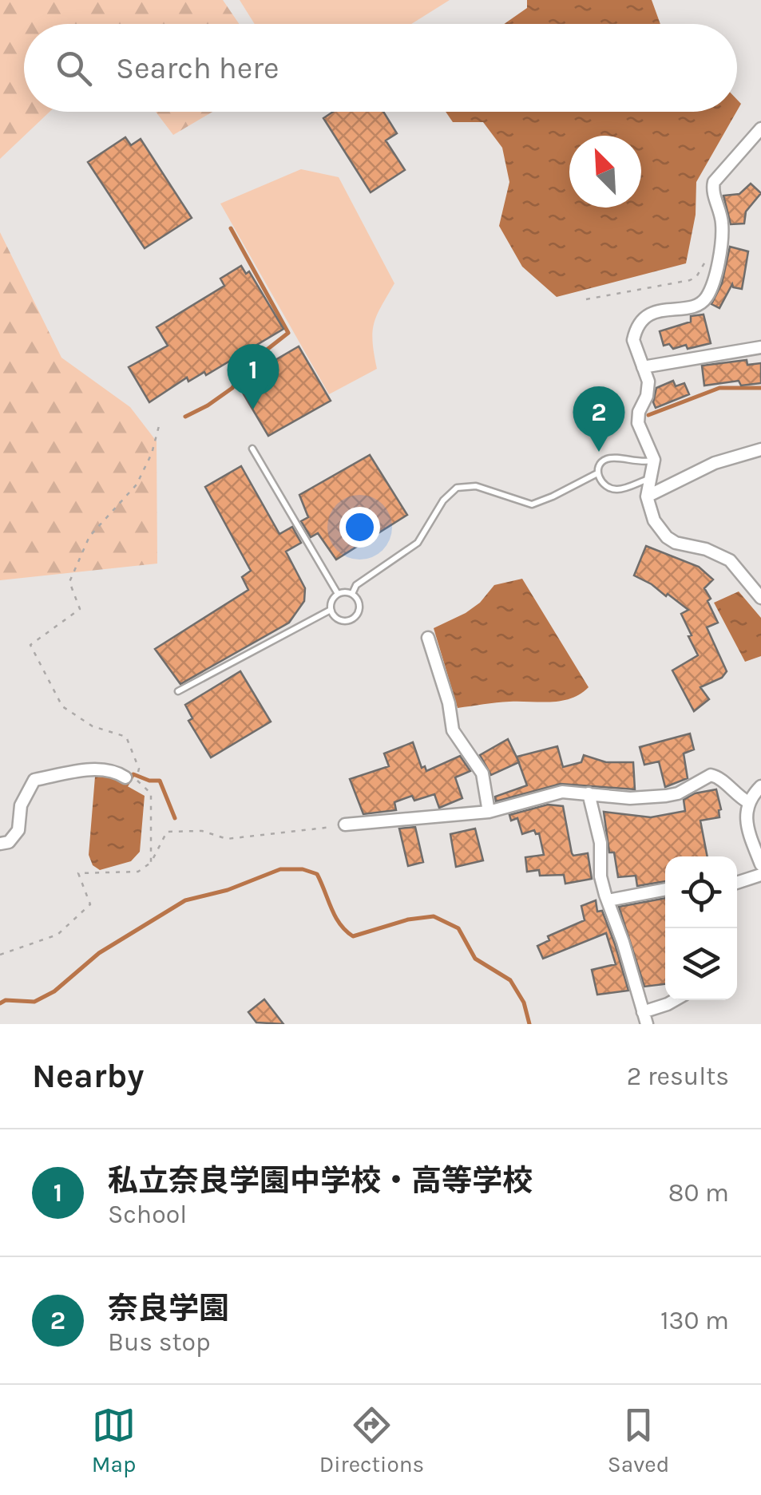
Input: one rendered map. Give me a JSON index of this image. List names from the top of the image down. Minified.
{"north":"top left","page":{"search":"Search here","pins":["1","2"],"heading":["Nearby","2 results"],"list":[{"mark":"1","name":"私立奈良学園中学校・高等学校","note":"School","value":"80 m"},{"mark":"2","name":"奈良学園","note":"Bus stop","value":"130 m"}],"nav":["Map","Directions","Saved"]}}
